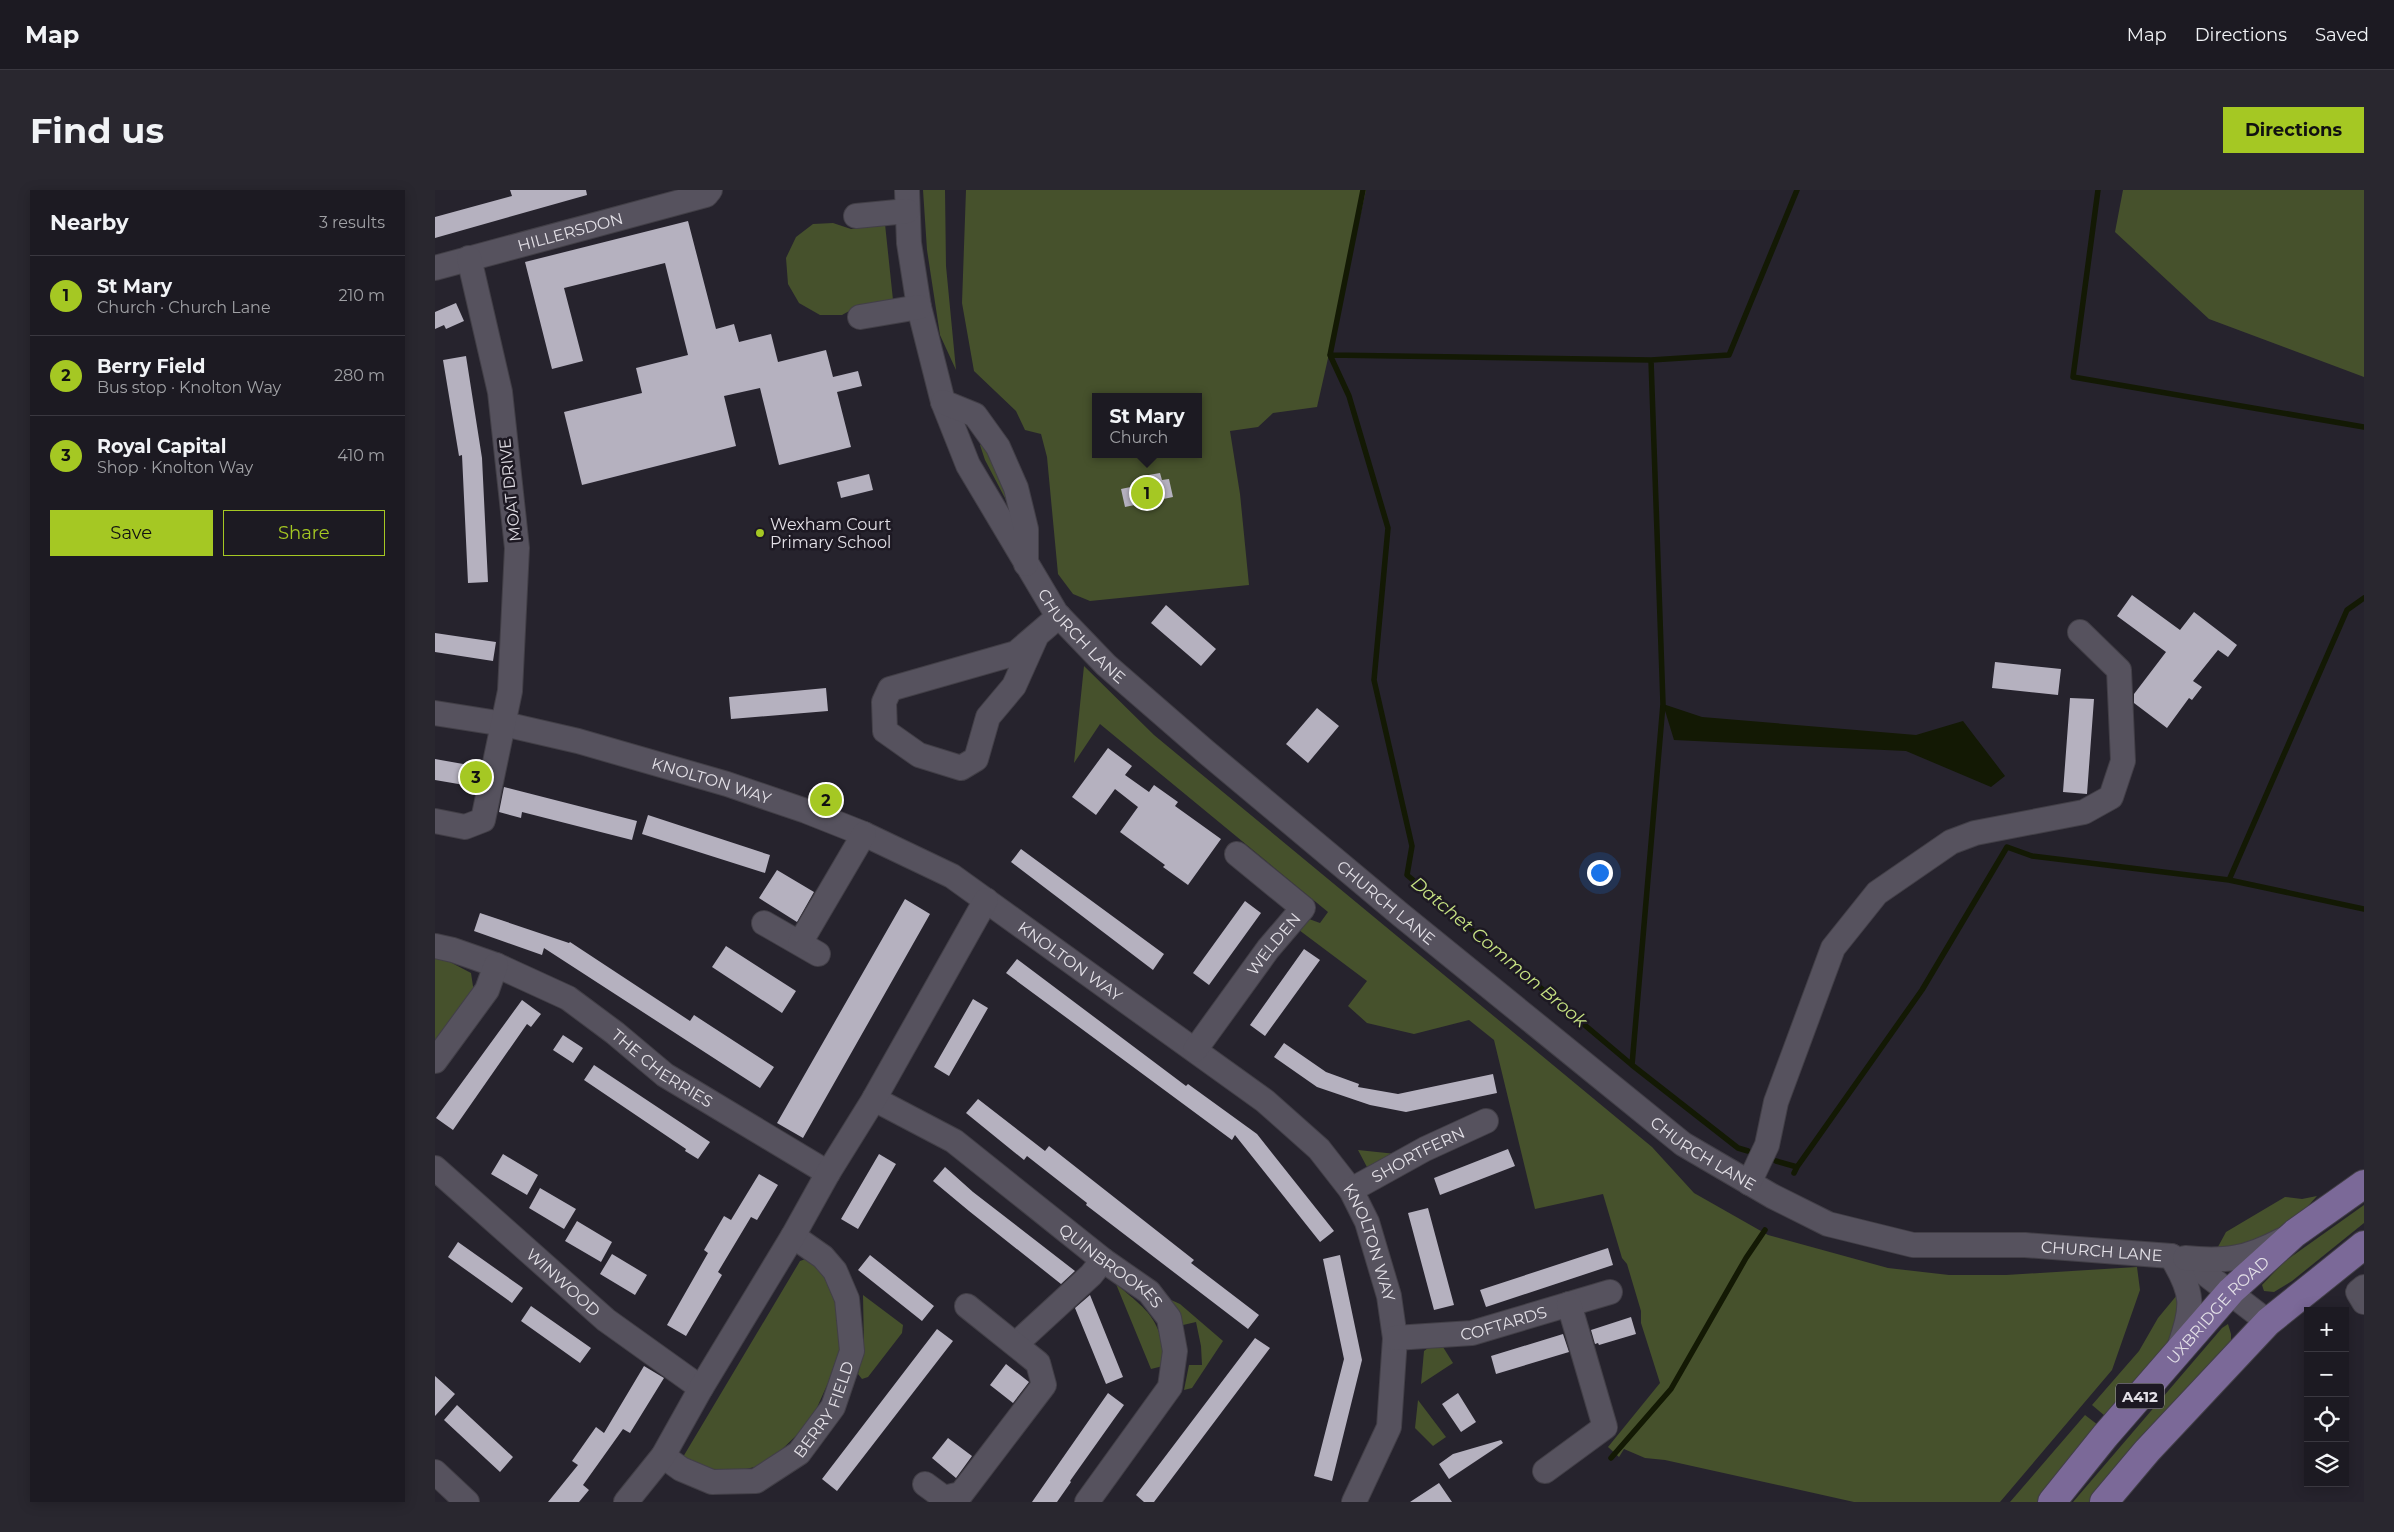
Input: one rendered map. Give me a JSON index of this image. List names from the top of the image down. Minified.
{"streets":{"main road":["UXBRIDGE ROAD","A412"],"street":["HILLERSDON","MOAT DRIVE","CHURCH LANE","KNOLTON WAY","WELDEN","THE CHERRIES","SHORTFERN","QUINBROOKES","WINWOOD","COFTARDS","BERRY FIELD"]},"crossings":[["HILLERSDON","MOAT DRIVE"],["MOAT DRIVE","KNOLTON WAY"],["CHURCH LANE","UXBRIDGE ROAD"],["CHURCH LANE","A412"],["KNOLTON WAY","WELDEN"],["KNOLTON WAY","SHORTFERN"],["KNOLTON WAY","COFTARDS"]],"water":["Datchet Common Brook"],"places":["Wexham Court Primary School"],"page":{"header":"Map","nav":["Map","Directions","Saved"],"buttons":["Directions",["Save","Share"]],"title":"Find us","heading":["Nearby","3 results"],"list":[{"mark":"1","name":"St Mary","note":"Church · Church Lane","value":"210 m"},{"mark":"2","name":"Berry Field","note":"Bus stop · Knolton Way","value":"280 m"},{"mark":"3","name":"Royal Capital","note":"Shop · Knolton Way","value":"410 m"}],"popup":["St Mary","Church"],"pins":["1","3","2"],"map_buttons":["+","−"]}}
